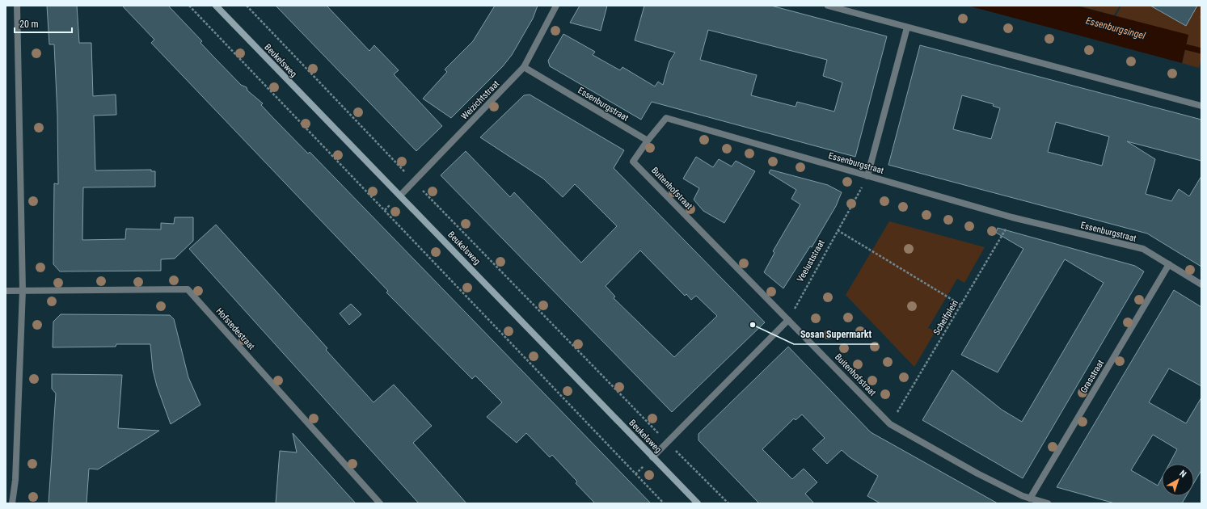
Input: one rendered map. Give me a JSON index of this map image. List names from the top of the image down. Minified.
{"streets":{"main road":["Beukelsweg"],"street":["Weizichtstraat","Essenburgstraat","Buitenhofstraat","Hofstedestraat","Grasstraat"],"path":["Veeluststraat","Schelfplein"]},"crossings":[["Beukelsweg","Weizichtstraat"],["Weizichtstraat","Essenburgstraat"],["Essenburgstraat","Buitenhofstraat"],["Essenburgstraat","Veeluststraat"],["Essenburgstraat","Schelfplein"],["Essenburgstraat","Grasstraat"],["Buitenhofstraat","Veeluststraat"],["Buitenhofstraat","Schelfplein"],["Buitenhofstraat","Grasstraat"]],"water":["Essenburgsingel"],"places":["Sosan Supermarkt"],"scale_bar":"20 m","north":"top right"}
